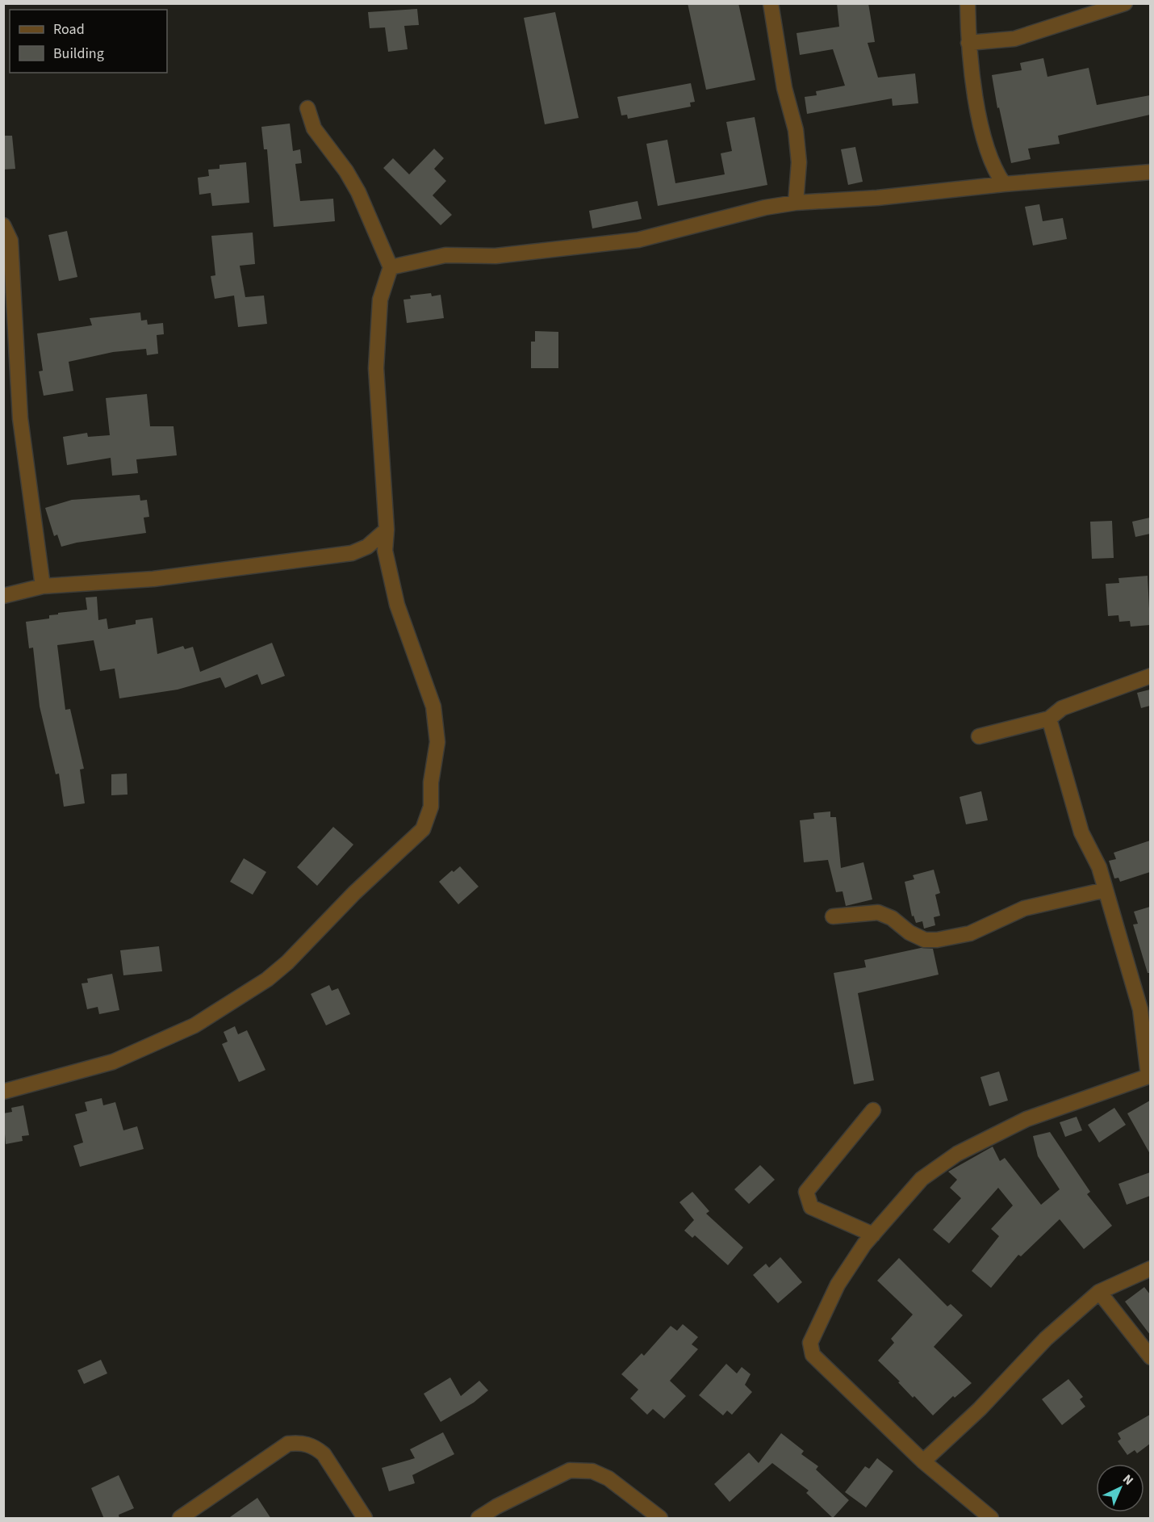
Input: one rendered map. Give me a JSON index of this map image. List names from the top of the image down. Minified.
{"legend":["Road","Building"],"north":"top right"}
